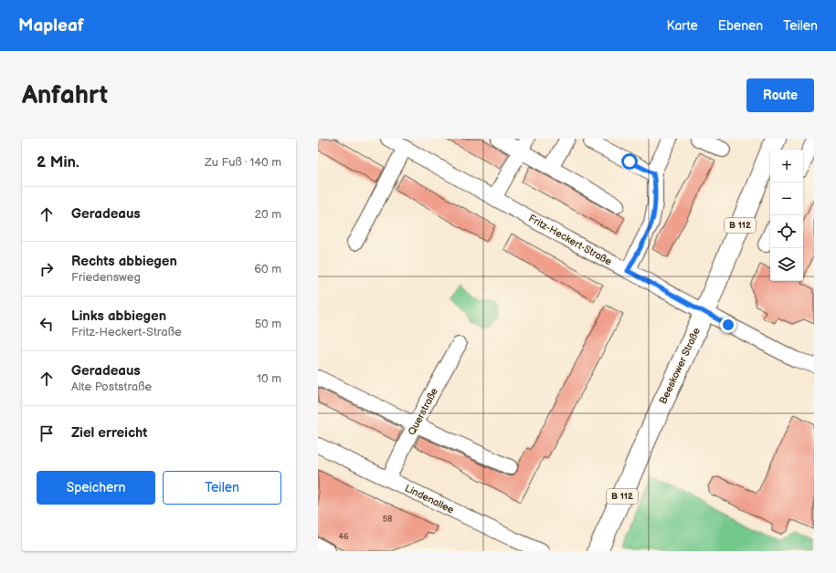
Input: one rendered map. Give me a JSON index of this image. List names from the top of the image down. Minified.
{"streets":{"main road":["B 112","Beeskower Straße"],"street":["Fritz-Heckert-Straße","Querstraße","Lindenallee"]},"crossings":[["Fritz-Heckert-Straße","Beeskower Straße"],["Querstraße","Lindenallee"]],"house_numbers":["58","46"],"page":{"header":"Mapleaf","nav":["Karte","Ebenen","Teilen"],"buttons":["Route",["Speichern","Teilen"]],"title":"Anfahrt","heading":["2 Min.","Zu Fuß · 140 m"],"map_buttons":["+","−"],"list":[["Geradeaus","20 m"],["Rechts abbiegen","Friedensweg","60 m"],["Links abbiegen","Fritz-Heckert-Straße","50 m"],["Geradeaus","Alte Poststraße","10 m"],"Ziel erreicht"]}}
